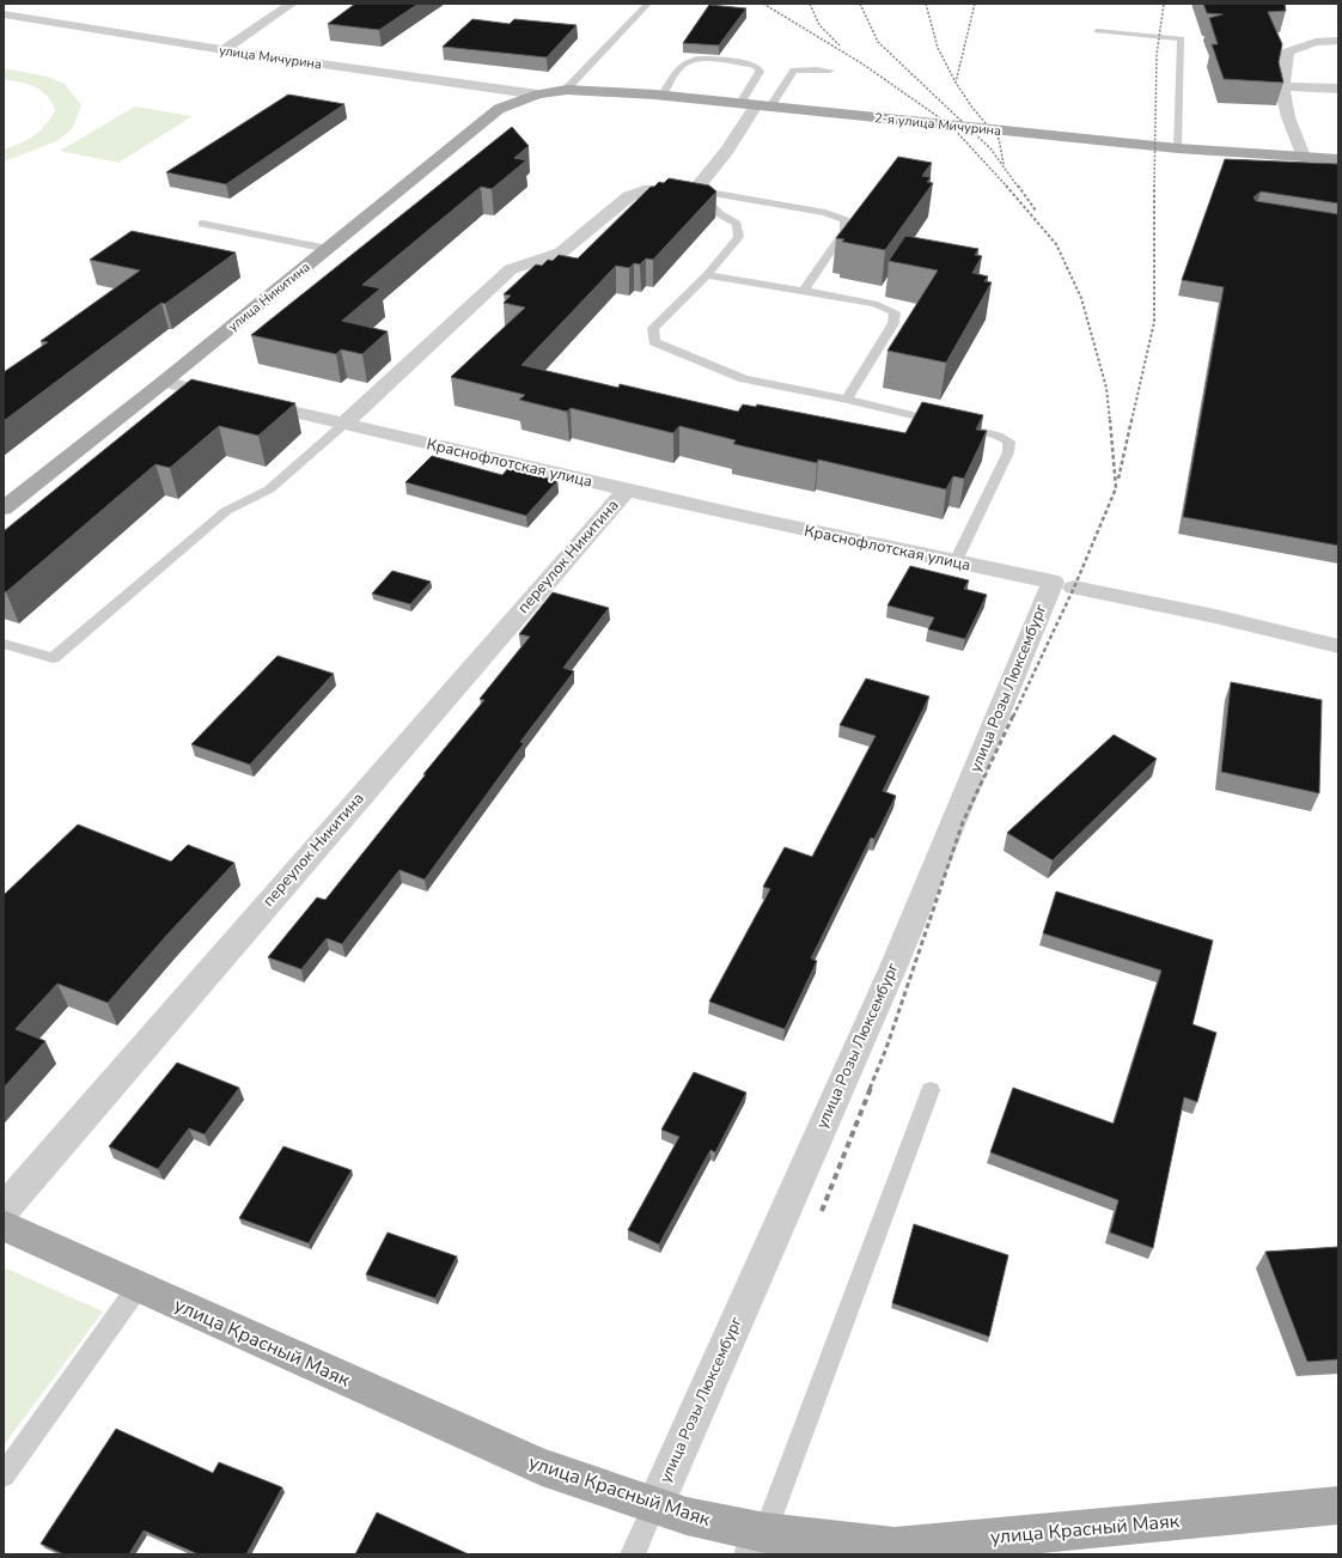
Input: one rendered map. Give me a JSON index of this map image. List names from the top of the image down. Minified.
{"streets":{"main road":["2-я улица Мичурина","улица Никитина","улица Красный Маяк"],"street":["улица Мичурина","Краснофлотская улица","переулок Никитина","улица Розы Люксембург"]},"crossings":[["улица Мичурина","2-я улица Мичурина"],["улица Мичурина","улица Никитина"],["2-я улица Мичурина","улица Никитина"],["улица Никитина","Краснофлотская улица"],["Краснофлотская улица","переулок Никитина"],["Краснофлотская улица","улица Розы Люксембург"],["улица Розы Люксембург","улица Красный Маяк"]]}
